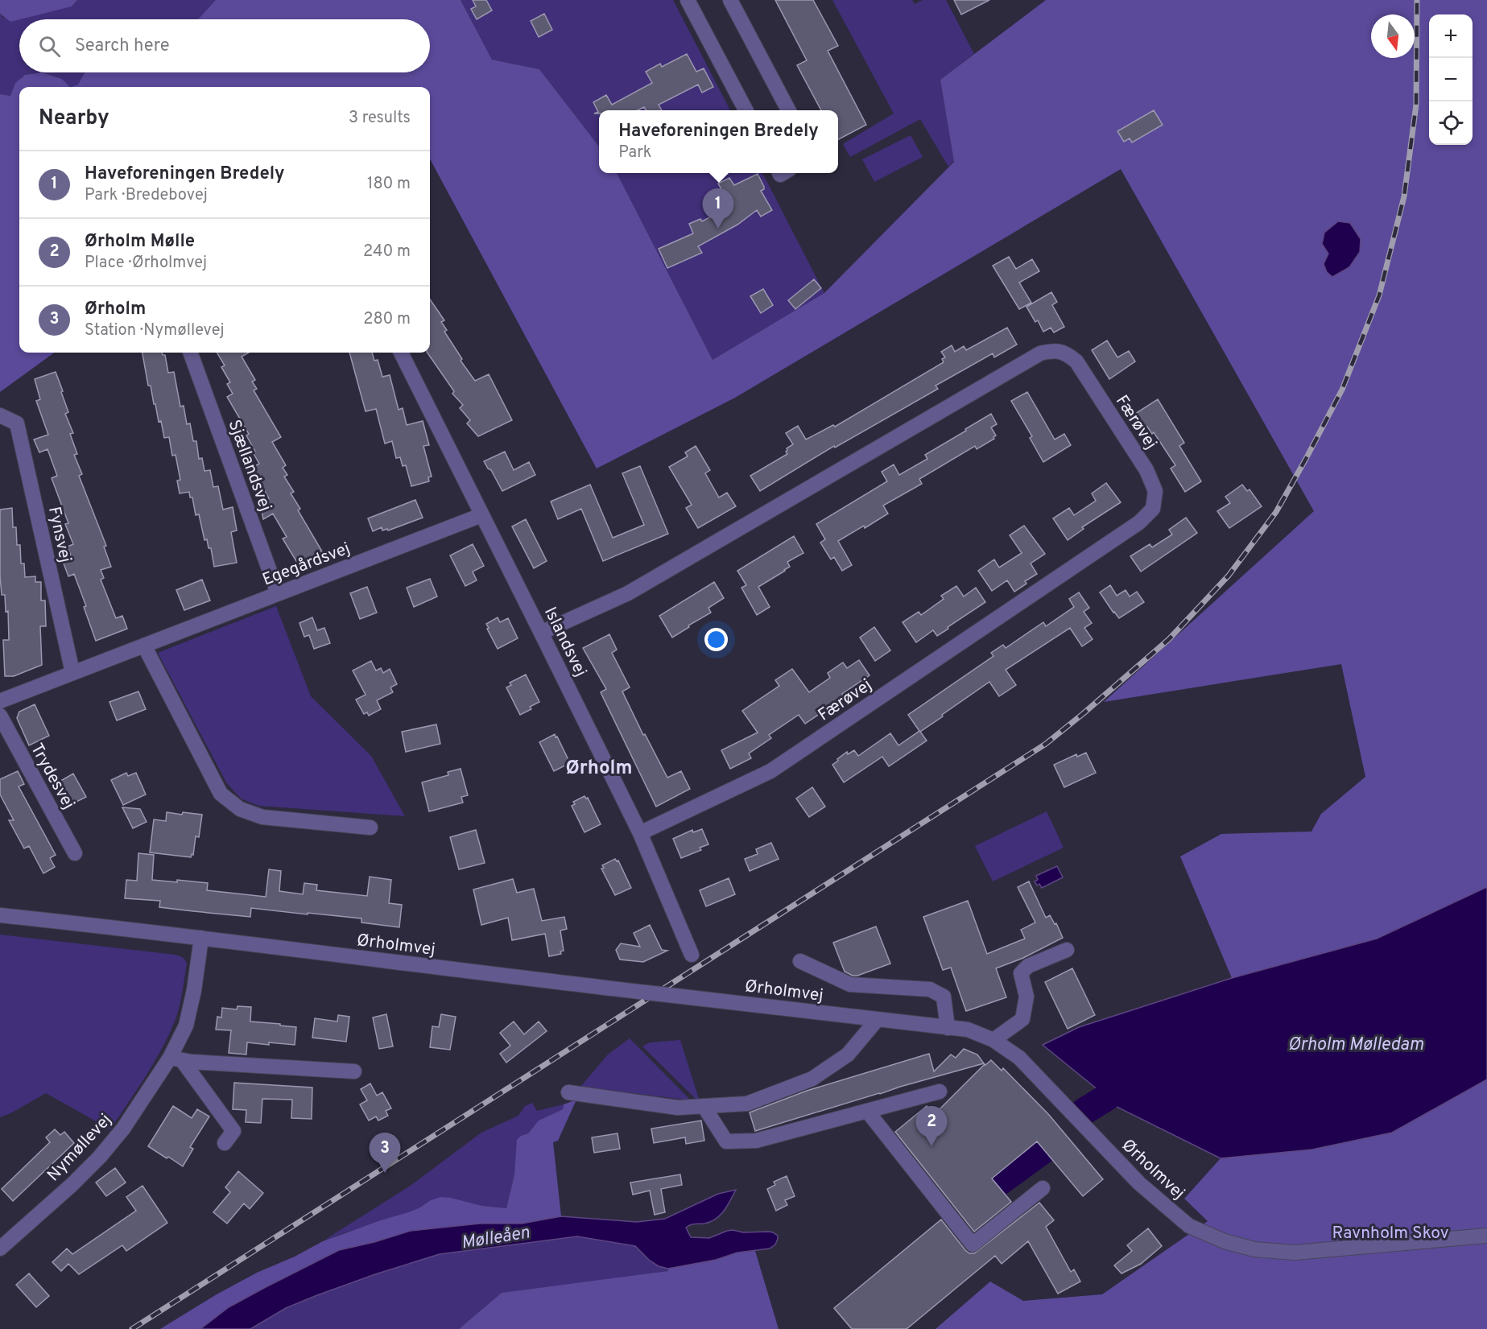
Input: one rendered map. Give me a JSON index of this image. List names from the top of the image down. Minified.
{"streets":{"street":["Færøvej","Sjællandsvej","Fynsvej","Egegårdsvej","Islandsvej","Trydesvej","Ørholmvej","Nymøllevej"]},"crossings":[["Færøvej","Islandsvej"],["Sjællandsvej","Egegårdsvej"],["Fynsvej","Egegårdsvej"],["Egegårdsvej","Islandsvej"],["Ørholmvej","Nymøllevej"]],"districts":["Ørholm"],"water":["Ørholm Mølledam","Mølleåen"],"parks":["Ravnholm Skov"],"north":"bottom","page":{"map_buttons":["+","−"],"search":"Search here","heading":["Nearby","3 results"],"popup":["Haveforeningen Bredely","Park"],"list":[{"mark":"1","name":"Haveforeningen Bredely","note":"Park · Bredebovej","value":"180 m"},{"mark":"2","name":"Ørholm Mølle","note":"Place · Ørholmvej","value":"240 m"},{"mark":"3","name":"Ørholm","note":"Station · Nymøllevej","value":"280 m"}],"pins":["1","2","3"]}}
